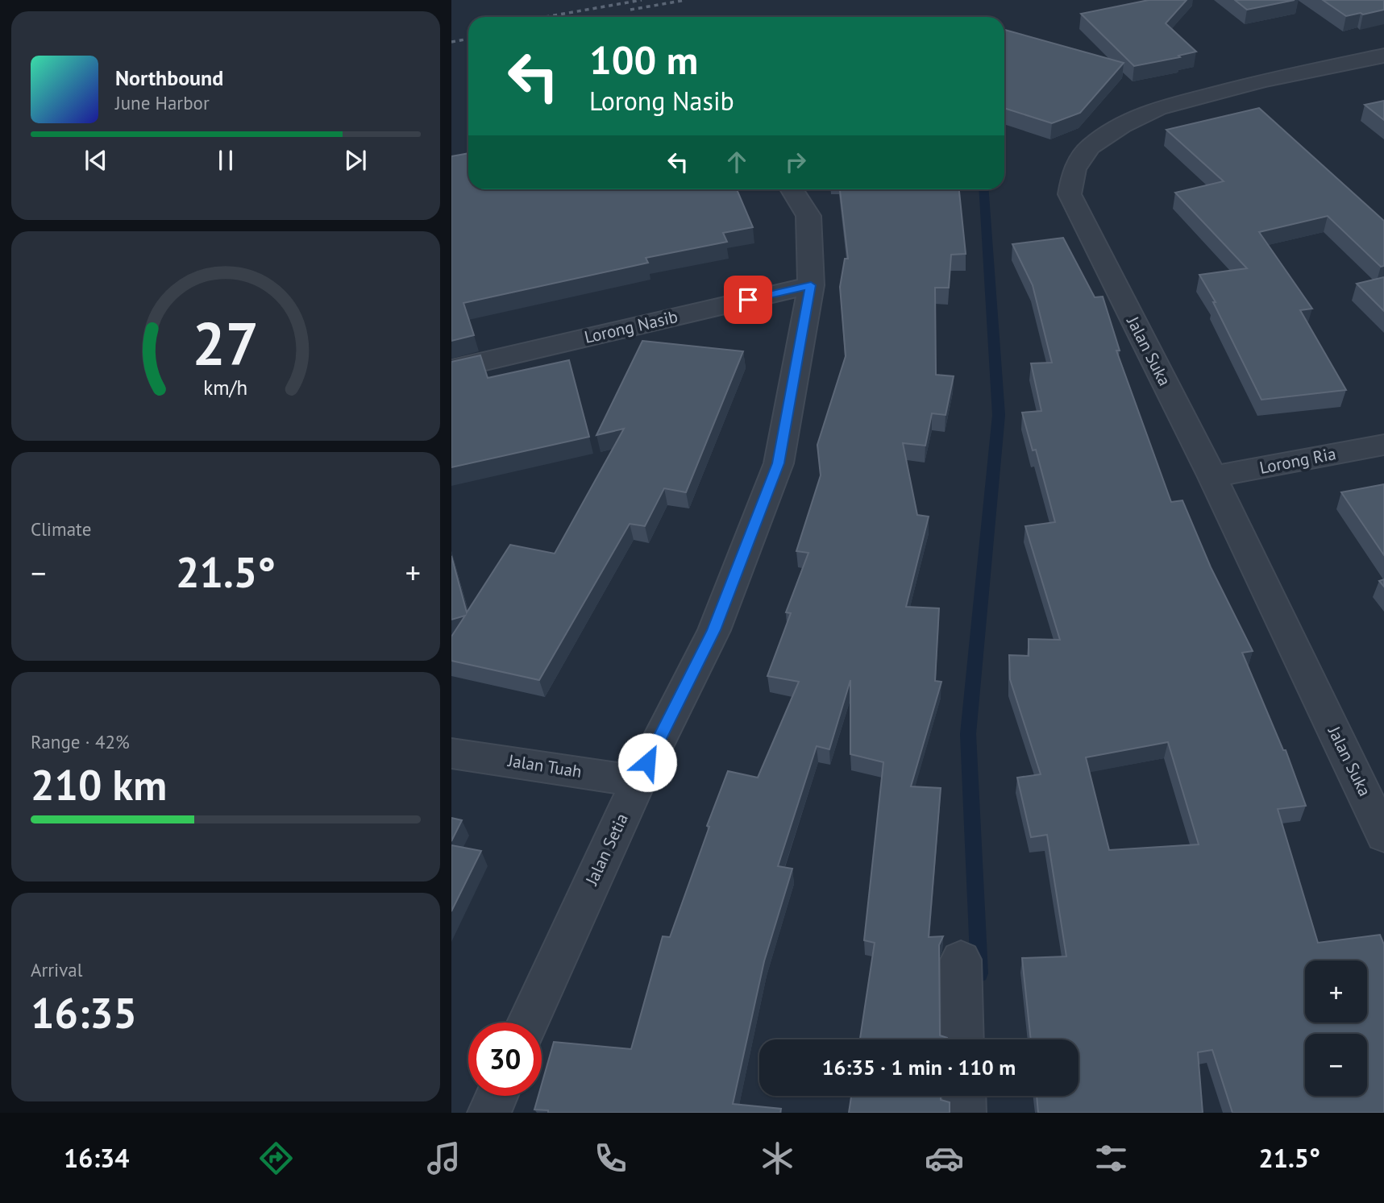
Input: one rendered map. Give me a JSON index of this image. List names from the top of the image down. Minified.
{"streets":{"street":["Lorong Nasib","Jalan Suka","Lorong Ria","Jalan Tuah","Jalan Setia"]},"crossings":[["Lorong Nasib","Jalan Setia"],["Jalan Suka","Lorong Ria"],["Jalan Tuah","Jalan Setia"]],"page":{"turn":["100 m","Lorong Nasib"],"song":["Northbound","June Harbor"],"tile":["Climate",["Range · 42%","210 km"],["Arrival","16:35"]],"heat":["−","21.5°","+"],"map_buttons":["+","−"],"limit":"30","trip":"16:35 · 1 min · 110 m","tabs":["16:34","21.5°"],"gauge":["27","km/h"]}}
